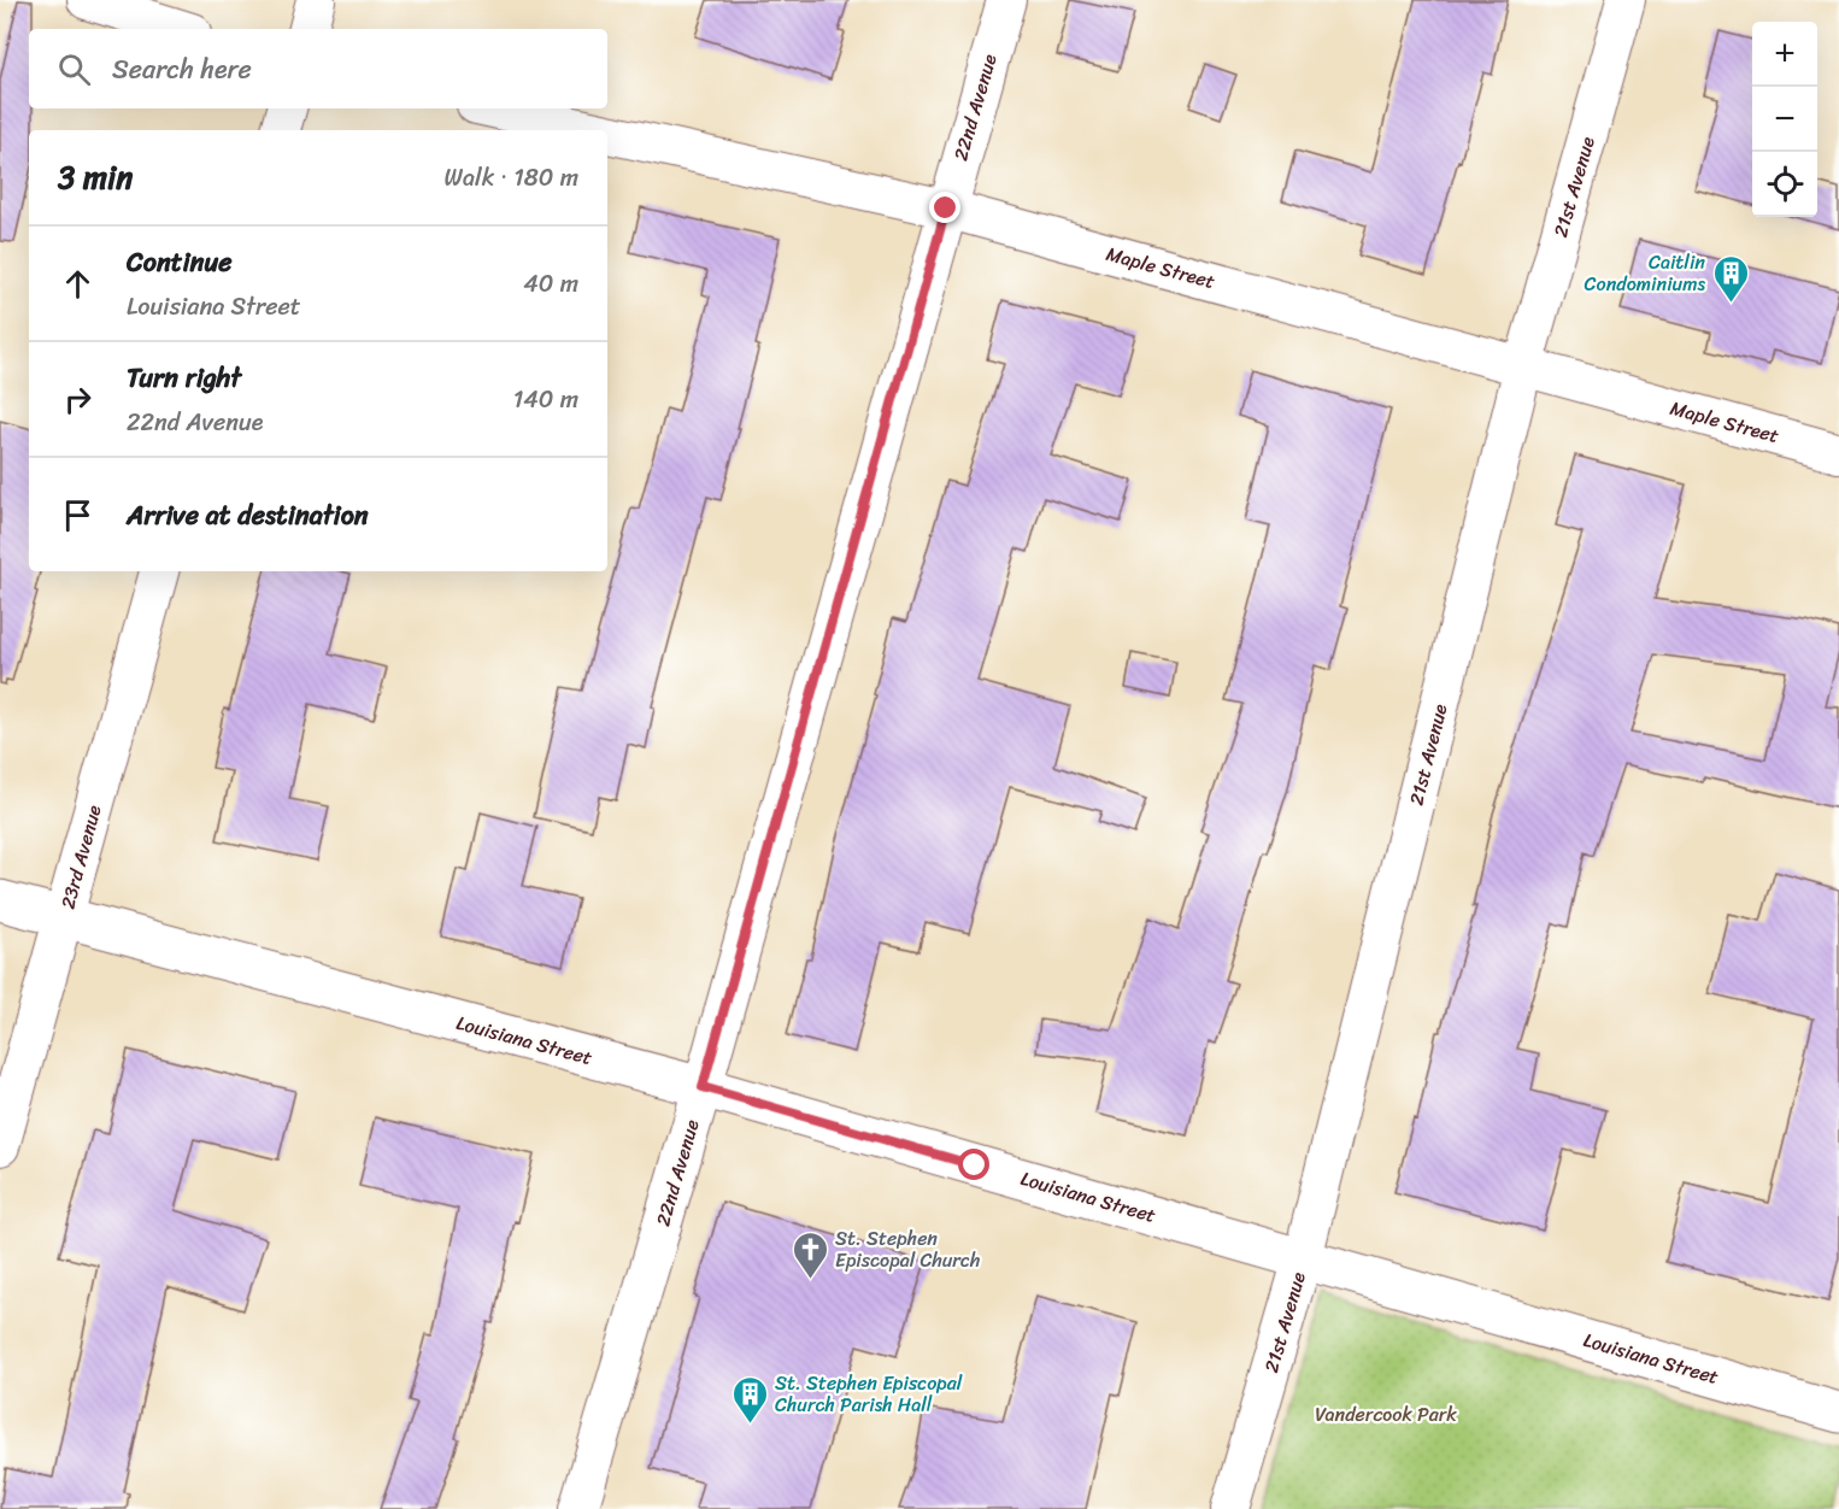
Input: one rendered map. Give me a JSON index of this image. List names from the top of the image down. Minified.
{"streets":{"street":["22nd Avenue","21st Avenue","Maple Street","23rd Avenue","Louisiana Street"]},"crossings":[["22nd Avenue","Maple Street"],["22nd Avenue","Louisiana Street"],["21st Avenue","Maple Street"],["21st Avenue","Louisiana Street"],["23rd Avenue","Louisiana Street"]],"parks":["Vandercook Park"],"places":{"building":["Caitlin Condominiums","St. Stephen Episcopal Church Parish Hall"],"church":["St. Stephen Episcopal Church"]},"page":{"map_buttons":["+","−"],"search":"Search here","heading":["3 min","Walk · 180 m"],"list":[["Continue","Louisiana Street","40 m"],["Turn right","22nd Avenue","140 m"],"Arrive at destination"]}}
